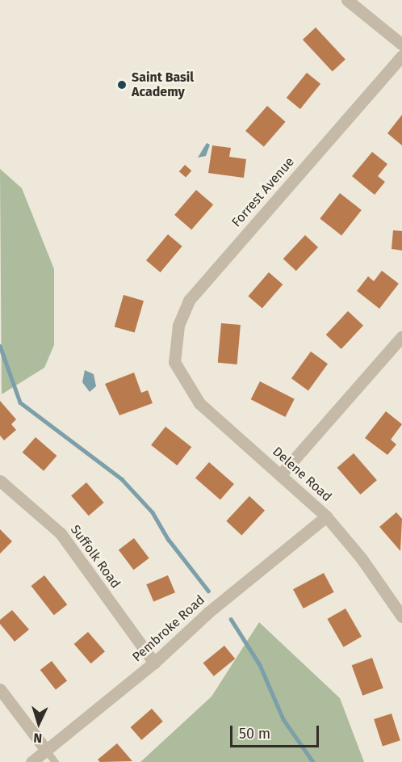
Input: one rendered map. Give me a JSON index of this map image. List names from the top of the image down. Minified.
{"streets":{"street":["Forrest Avenue","Delene Road","Suffolk Road","Pembroke Road"]},"crossings":[["Forrest Avenue","Delene Road"],["Delene Road","Pembroke Road"],["Suffolk Road","Pembroke Road"]],"places":["Saint Basil Academy"],"scale_bar":"50 m","north":"bottom"}
